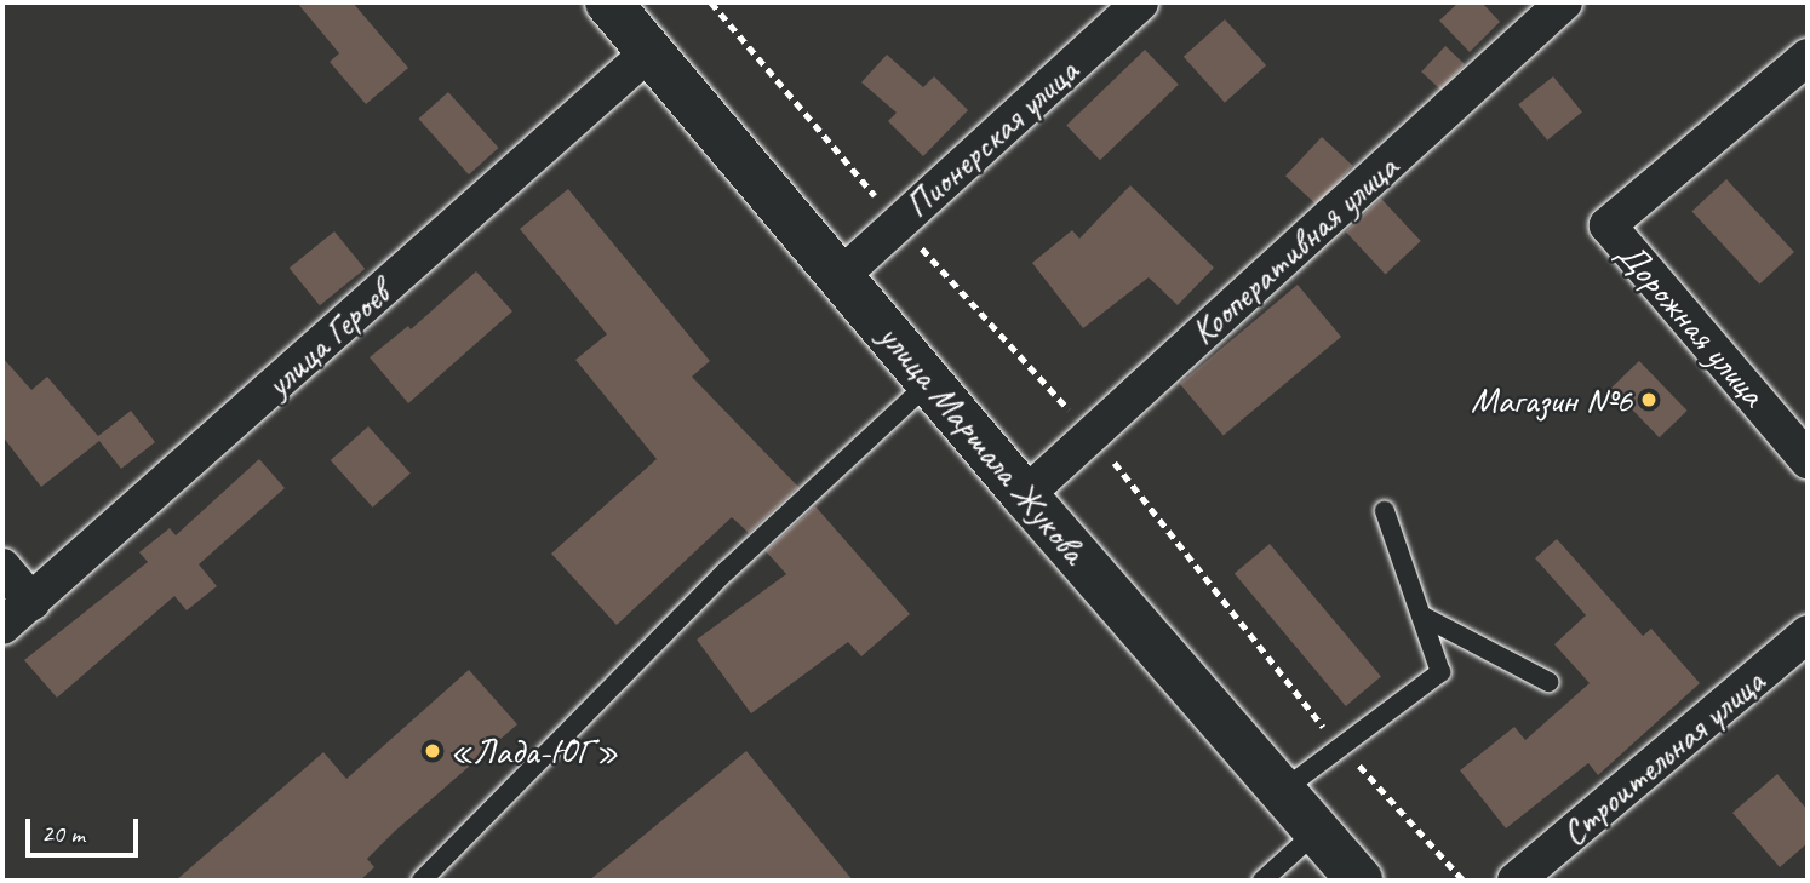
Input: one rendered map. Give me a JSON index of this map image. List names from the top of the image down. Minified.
{"streets":{"main road":["улица Маршала Жукова"],"street":["Пионерская улица","Кооперативная улица","Дорожная улица","улица Героев","Строительная улица"]},"crossings":[["Пионерская улица","улица Маршала Жукова"],["Кооперативная улица","улица Маршала Жукова"],["улица Героев","улица Маршала Жукова"]],"places":["Магазин №6","«Лада-ЮГ»"],"scale_bar":"20 m"}
